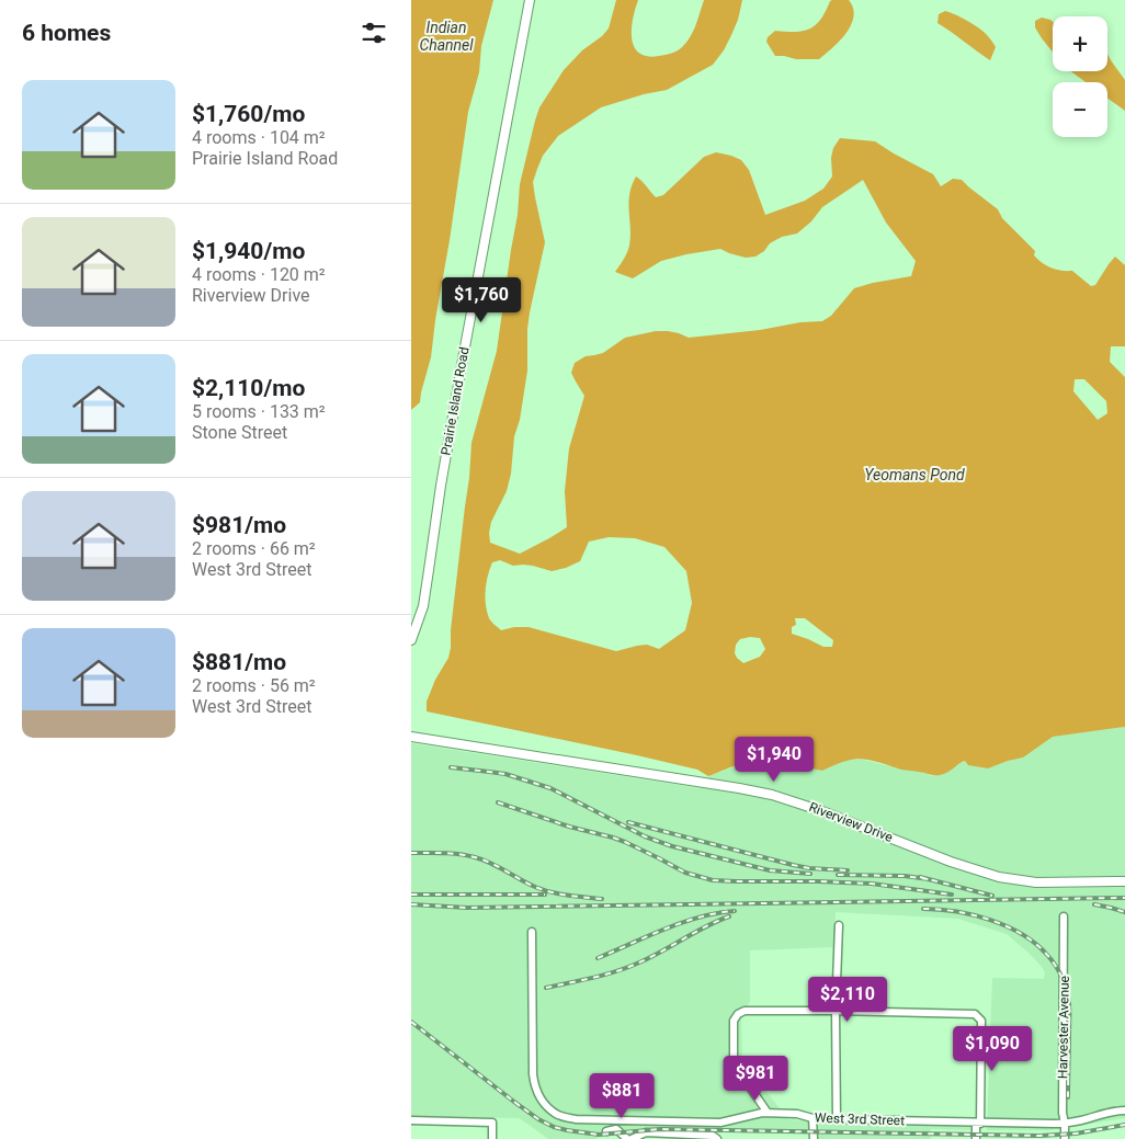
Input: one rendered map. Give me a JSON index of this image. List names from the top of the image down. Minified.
{"streets":{"street":["Prairie Island Road","Riverview Drive","Harvester Avenue","West 3rd Street"]},"crossings":[["Harvester Avenue","West 3rd Street"]],"water":["Indian Channel","Yeomans Pond"],"page":{"heading":"6 homes","map_buttons":["+","−"],"list":[{"name":"$1,760/mo","note":"4 rooms · 104 m² · Prairie Island Road"},{"name":"$1,940/mo","note":"4 rooms · 120 m² · Riverview Drive"},{"name":"$2,110/mo","note":"5 rooms · 133 m² · Stone Street"},{"name":"$981/mo","note":"2 rooms · 66 m² · West 3rd Street"},{"name":"$881/mo","note":"2 rooms · 56 m² · West 3rd Street"}],"price":["$1,760","$1,940","$2,110","$1,090","$981","$881"]}}
